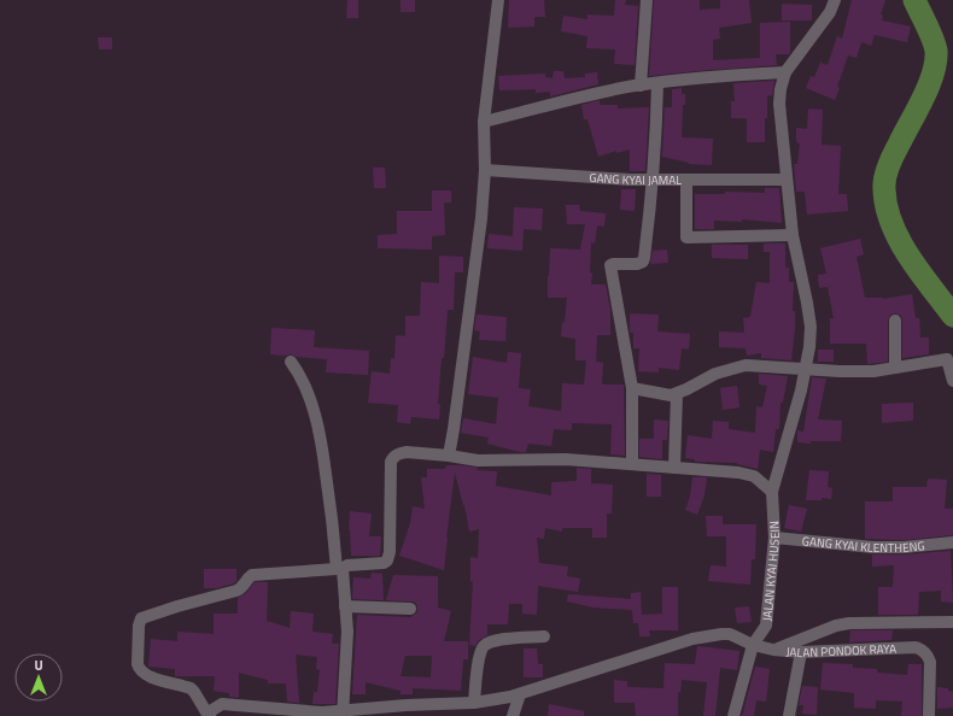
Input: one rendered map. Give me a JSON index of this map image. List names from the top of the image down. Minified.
{"streets":{"street":["GANG KYAI JAMAL","GANG KYAI KLENTHENG","JALAN KYAI HUSEIN","JALAN PONDOK RAYA"]},"crossings":[["GANG KYAI JAMAL","JALAN KYAI HUSEIN"],["GANG KYAI KLENTHENG","JALAN KYAI HUSEIN"],["JALAN KYAI HUSEIN","JALAN PONDOK RAYA"]],"north":"top"}
